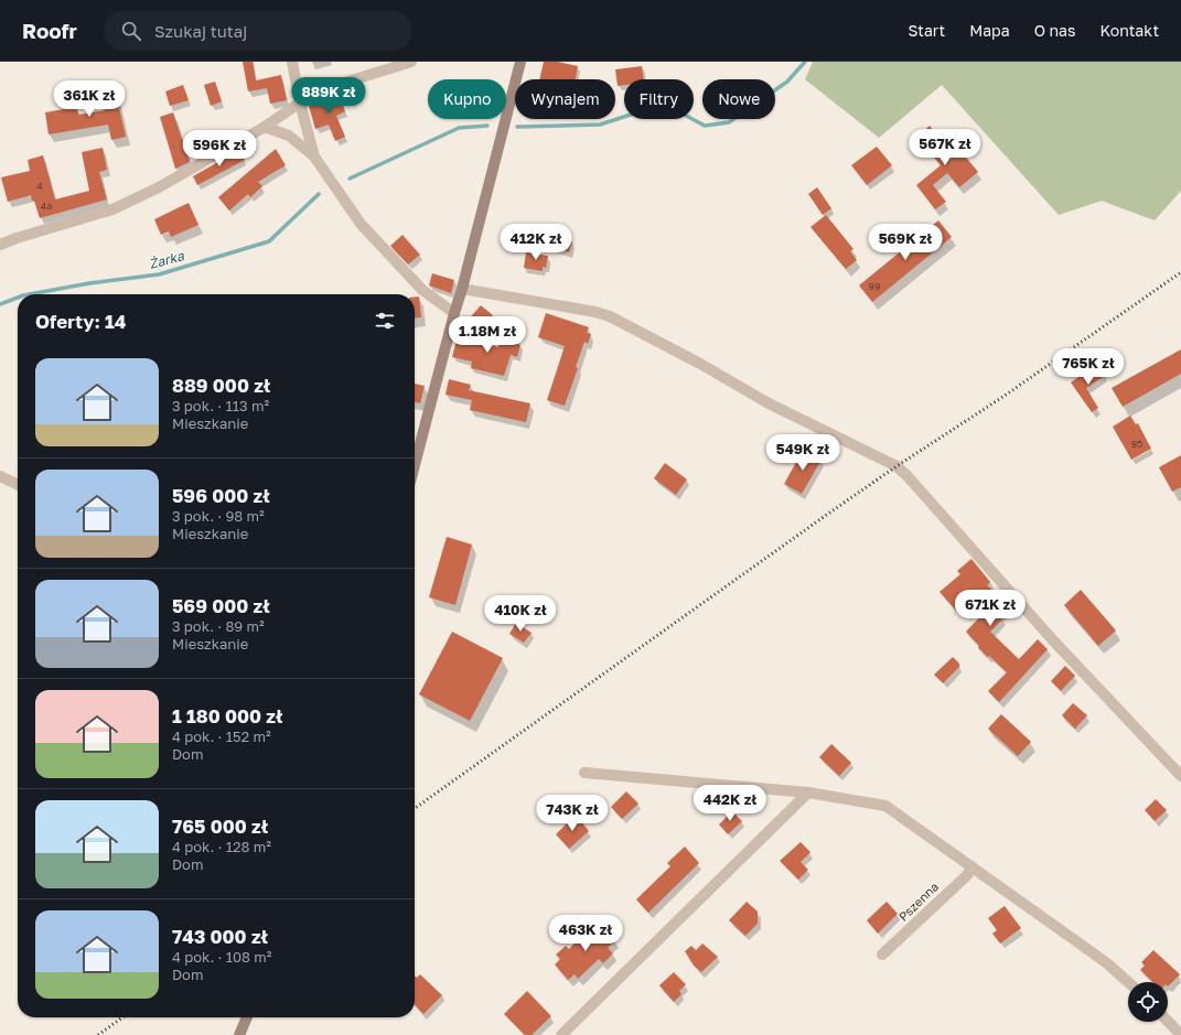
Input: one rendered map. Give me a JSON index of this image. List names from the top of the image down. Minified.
{"streets":{"street":["Pszenna"]},"water":["Żarka"],"house_numbers":["4","4a","99","95"],"page":{"header":"Roofr","search":"Szukaj tutaj","nav":["Start","Mapa","O nas","Kontakt"],"price":["889K zł","361K zł","567K zł","596K zł","412K zł","569K zł","1.18M zł","765K zł","549K zł","671K zł","410K zł","442K zł","743K zł","463K zł"],"chip":["Kupno","Wynajem","Filtry","Nowe"],"heading":"Oferty: 14","list":[{"name":"889 000 zł","note":"3 pok. · 113 m² · Mieszkanie"},{"name":"596 000 zł","note":"3 pok. · 98 m² · Mieszkanie"},{"name":"569 000 zł","note":"3 pok. · 89 m² · Mieszkanie"},{"name":"1 180 000 zł","note":"4 pok. · 152 m² · Dom"},{"name":"765 000 zł","note":"4 pok. · 128 m² · Dom"},{"name":"743 000 zł","note":"4 pok. · 108 m² · Dom"}]}}
